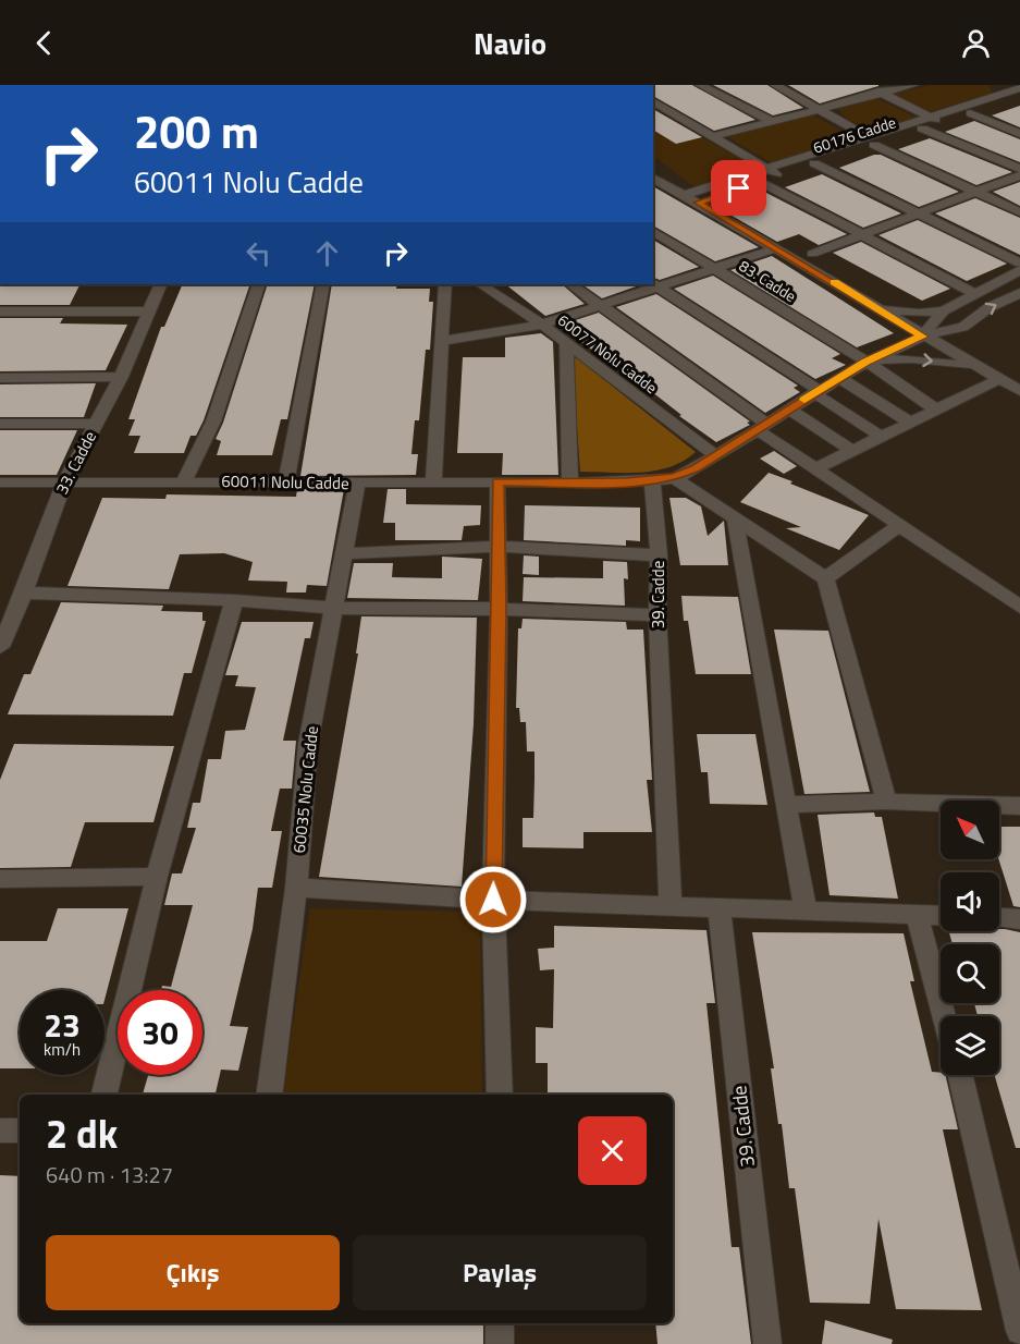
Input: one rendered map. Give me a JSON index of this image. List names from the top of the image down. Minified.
{"streets":{"street":["60176 Cadde","83. Cadde","60077 Nolu Cadde","33. Cadde","60011 Nolu Cadde","39. Cadde","60035 Nolu Cadde"]},"crossings":[["33. Cadde","60011 Nolu Cadde"],["60011 Nolu Cadde","39. Cadde"],["60011 Nolu Cadde","60035 Nolu Cadde"]],"north":"top left","page":{"header":"Navio","turn":["200 m","60011 Nolu Cadde"],"speed":"23 km/h","limit":"30","heading":["2 dk","640 m · 13:27"],"buttons":["Çıkış","Paylaş"]}}
